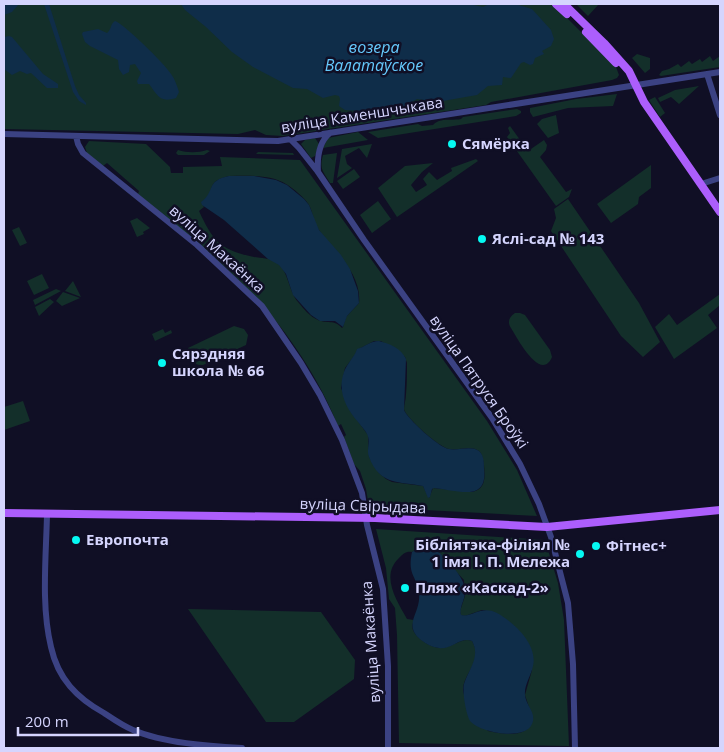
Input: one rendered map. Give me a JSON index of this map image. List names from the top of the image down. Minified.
{"streets":{"main road":["вуліца Свірыдава"],"street":["вуліца Каменшчыкава","вуліца Макаёнка","вуліца Пятруся Броўкі"]},"crossings":[["вуліца Каменшчыкава","вуліца Макаёнка"],["вуліца Каменшчыкава","вуліца Пятруся Броўкі"],["вуліца Макаёнка","вуліца Свірыдава"],["вуліца Пятруся Броўкі","вуліца Свірыдава"]],"water":["возера Валатаўское"],"places":["Сямёрка","Яслі-сад № 143","Сярэдняя школа № 66","Европочта","Фітнес+","Бібліятэка-філіял № 1 імя І. П. Мележа","Пляж «Каскад-2»"],"scale_bar":"200 m"}
